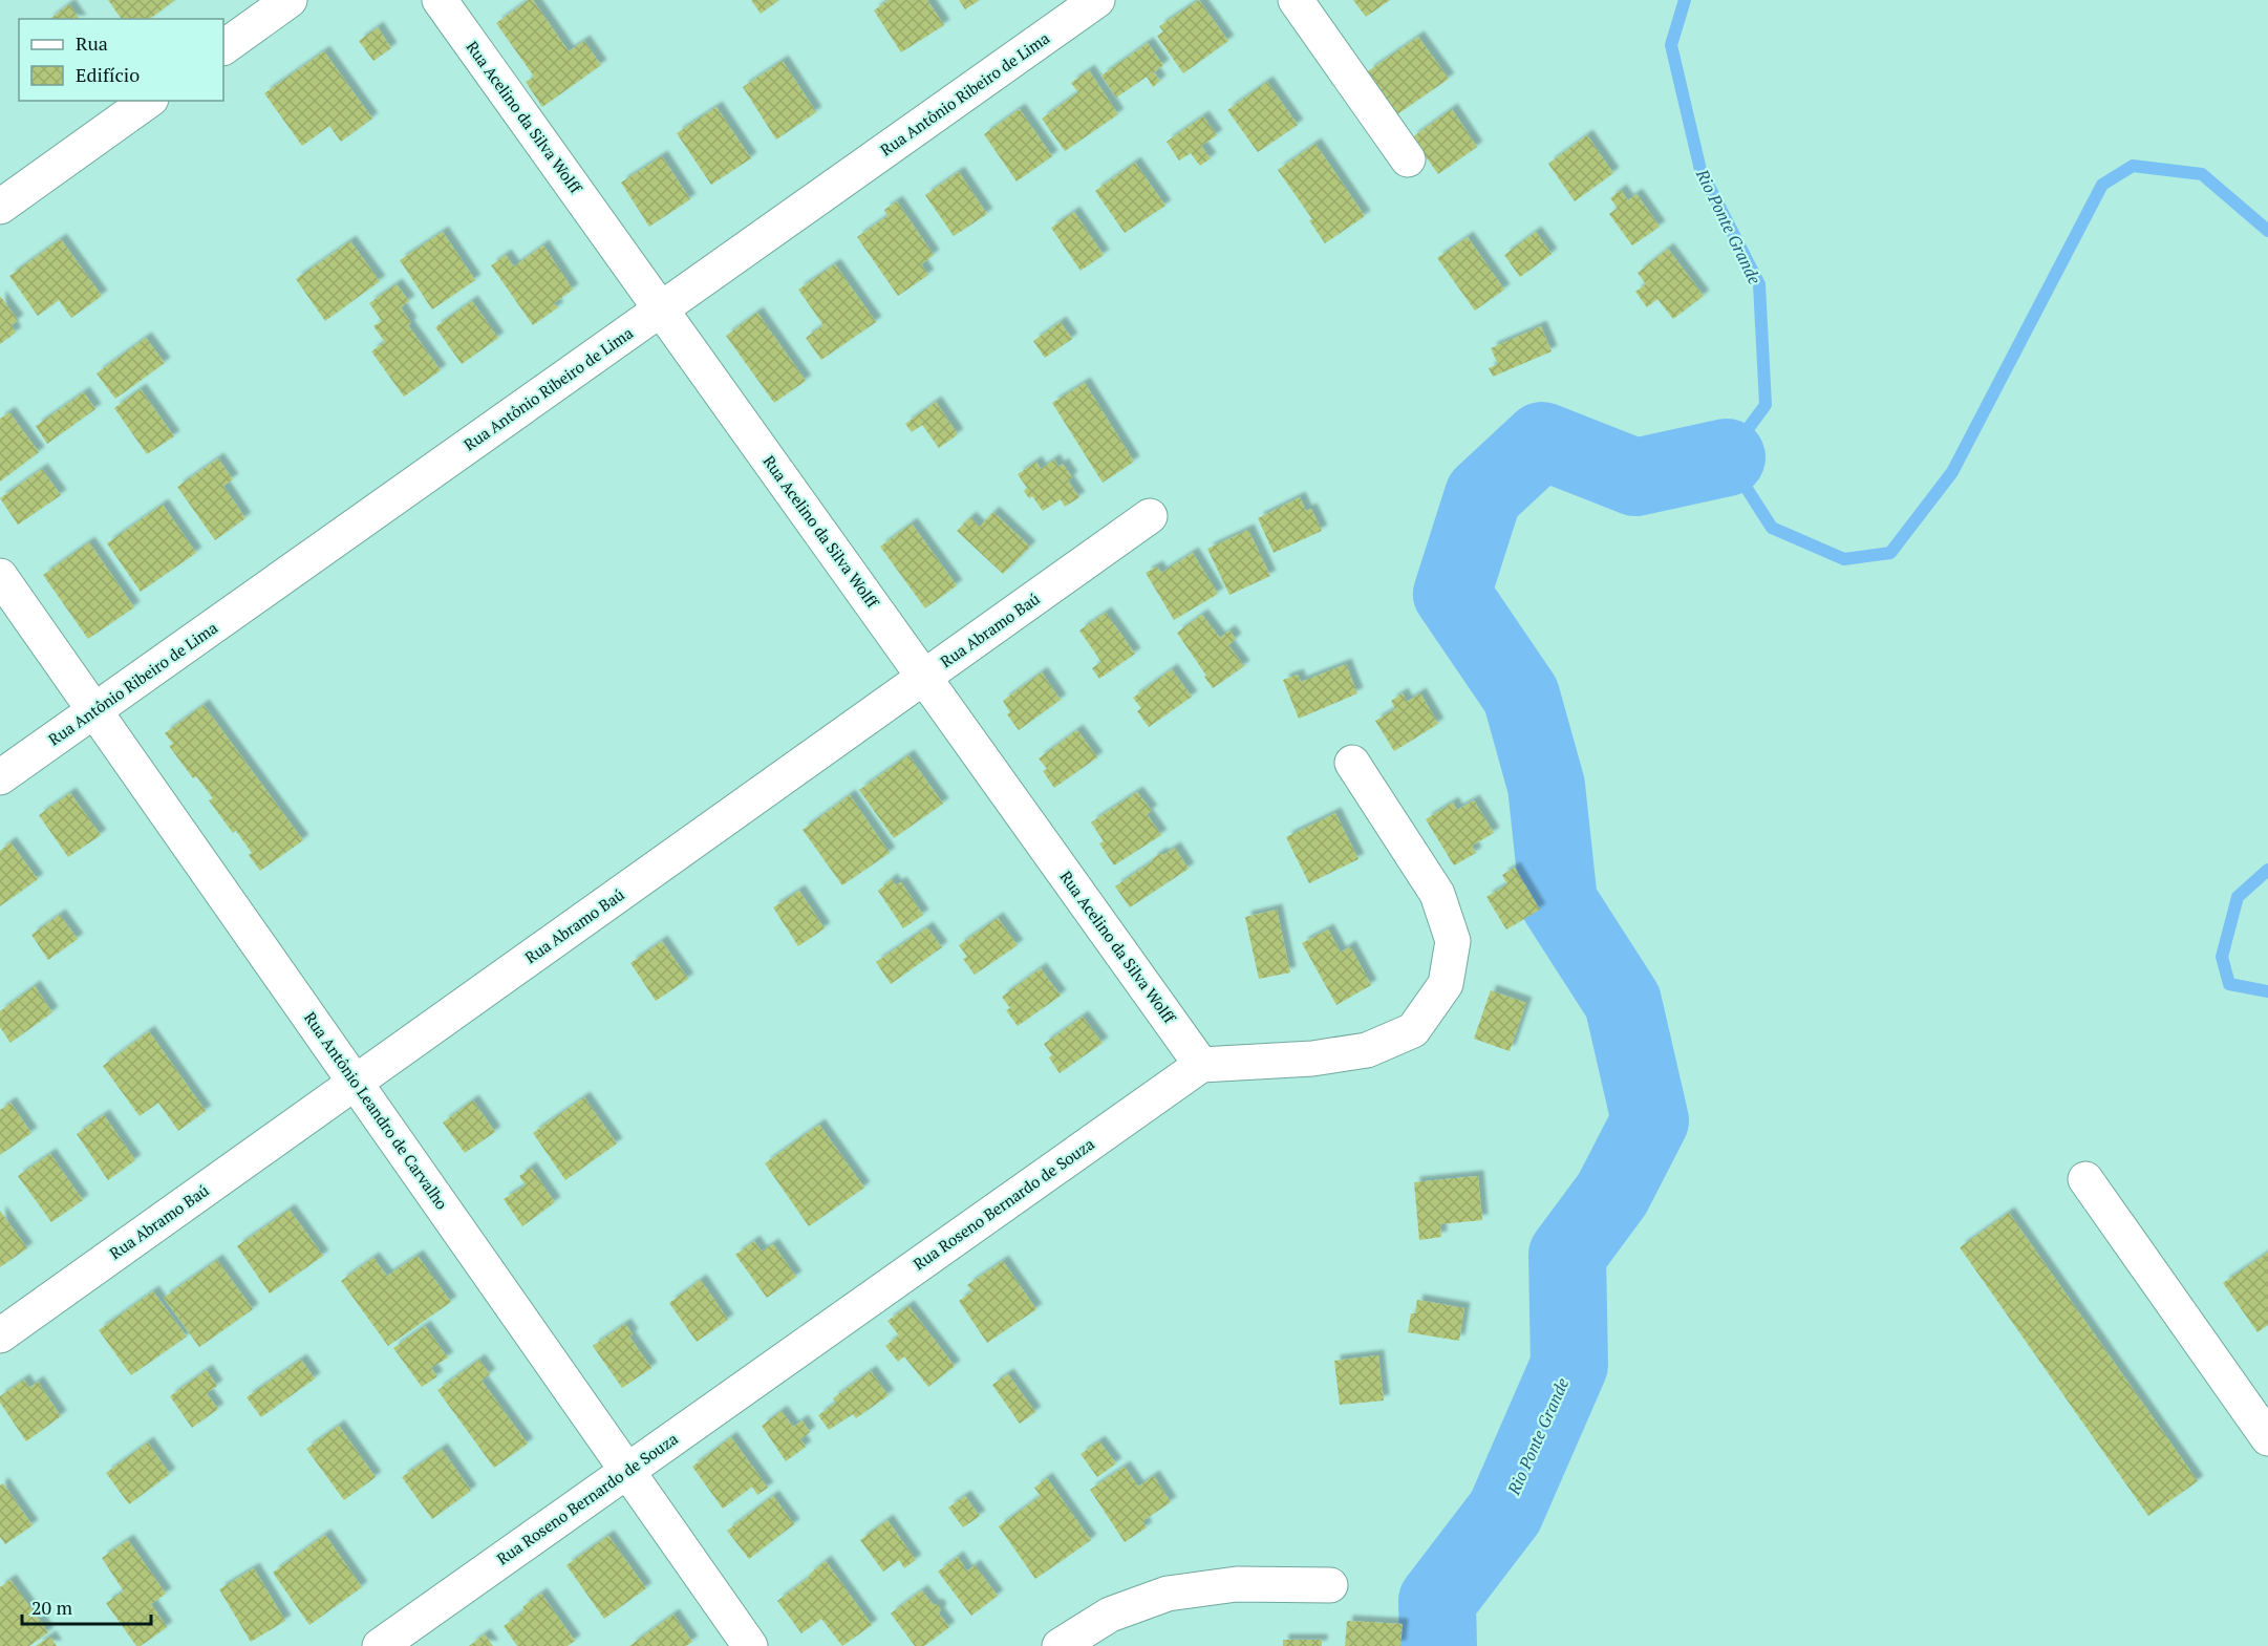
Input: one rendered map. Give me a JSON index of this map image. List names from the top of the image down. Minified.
{"streets":{"street":["Rua Antônio Ribeiro de Lima","Rua Acelino da Silva Wolff","Rua Abramo Baú","Rua Antônio Leandro de Carvalho","Rua Roseno Bernardo de Souza"]},"crossings":[["Rua Antônio Ribeiro de Lima","Rua Acelino da Silva Wolff"],["Rua Antônio Ribeiro de Lima","Rua Antônio Leandro de Carvalho"],["Rua Acelino da Silva Wolff","Rua Abramo Baú"],["Rua Acelino da Silva Wolff","Rua Roseno Bernardo de Souza"],["Rua Abramo Baú","Rua Antônio Leandro de Carvalho"],["Rua Antônio Leandro de Carvalho","Rua Roseno Bernardo de Souza"]],"water":["Rio Ponte Grande"],"legend":["Rua","Edifício"],"scale_bar":"20 m"}
